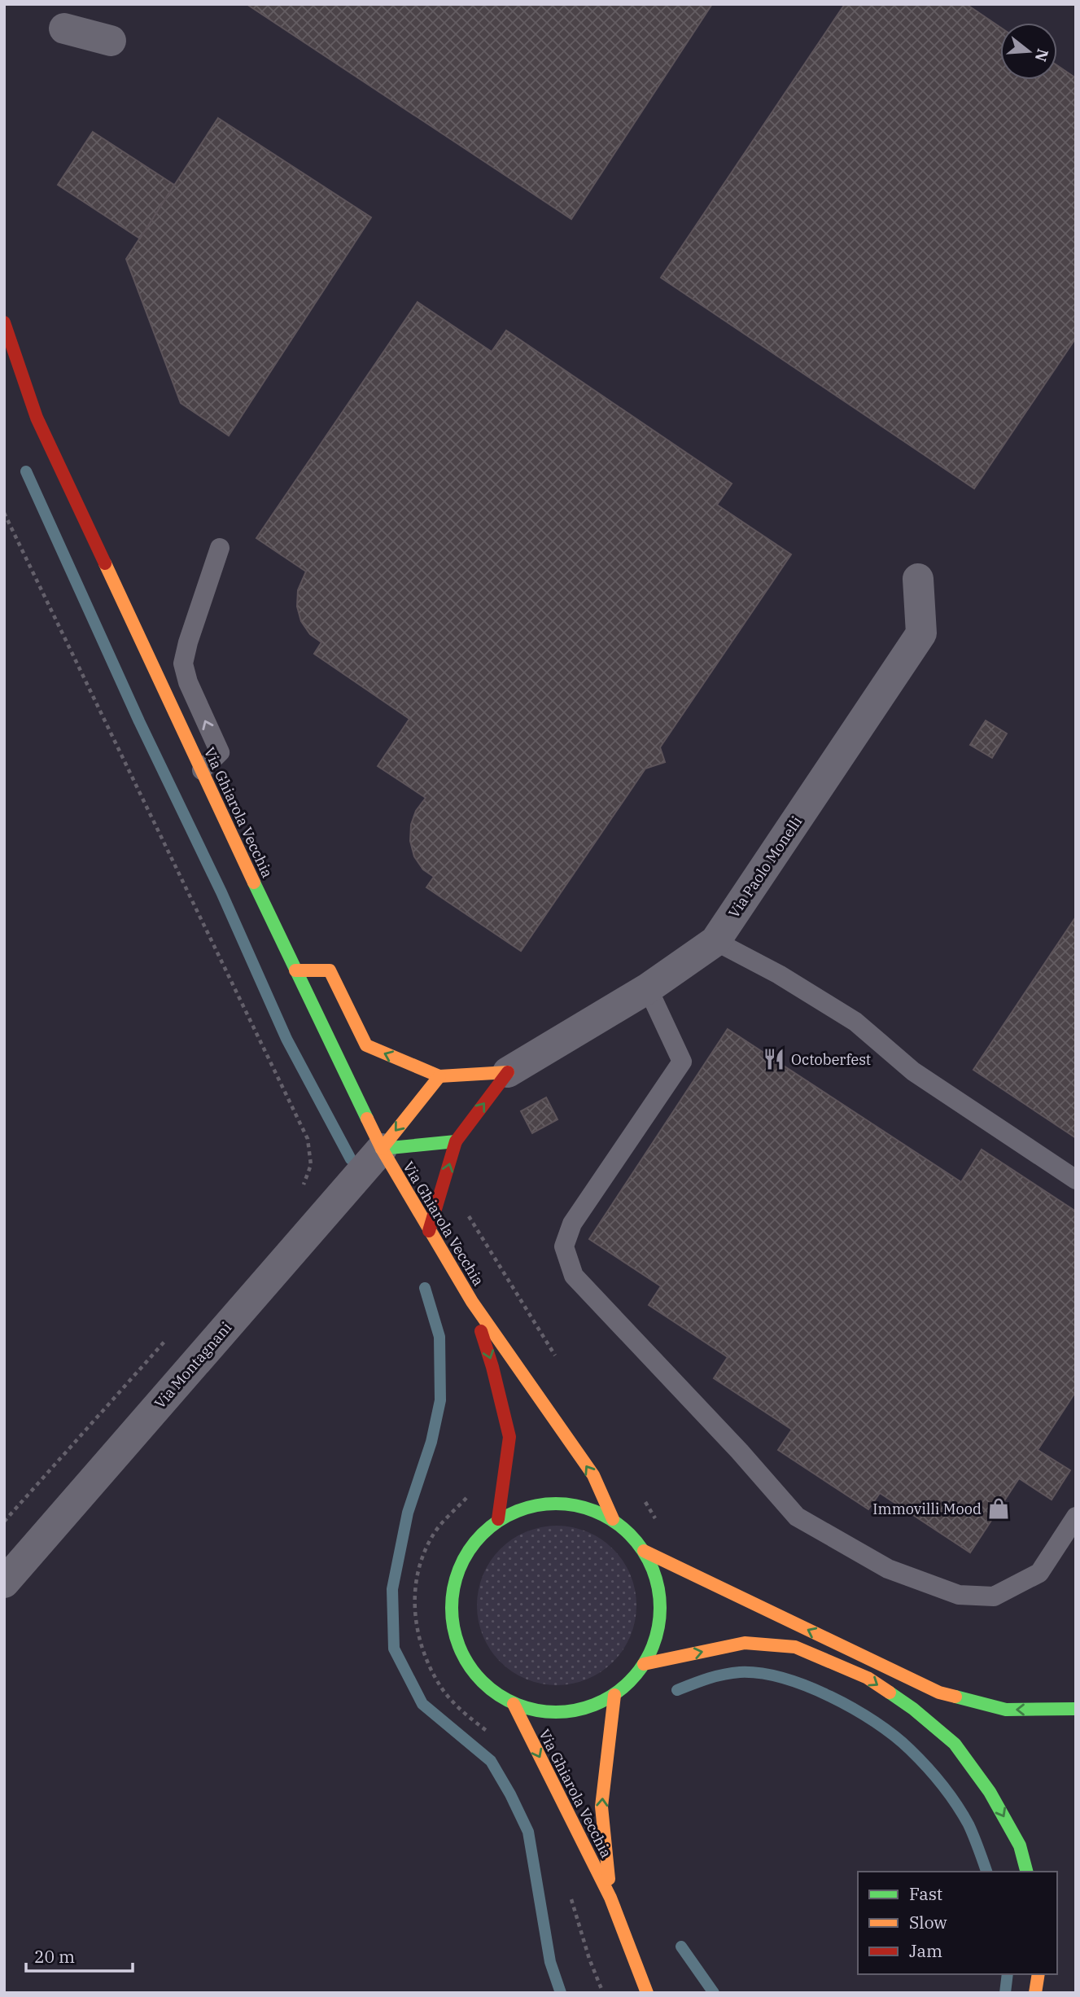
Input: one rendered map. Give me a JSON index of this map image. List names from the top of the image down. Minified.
{"streets":{"main road":["Via Ghiarola Vecchia"],"street":["Via Paolo Monelli","Via Montagnani"]},"crossings":[["Via Ghiarola Vecchia","Via Montagnani"]],"places":{"restaurant":["Octoberfest"],"shop":["Immovilli Mood"]},"legend":["Fast","Slow","Jam"],"scale_bar":"20 m","north":"right"}
